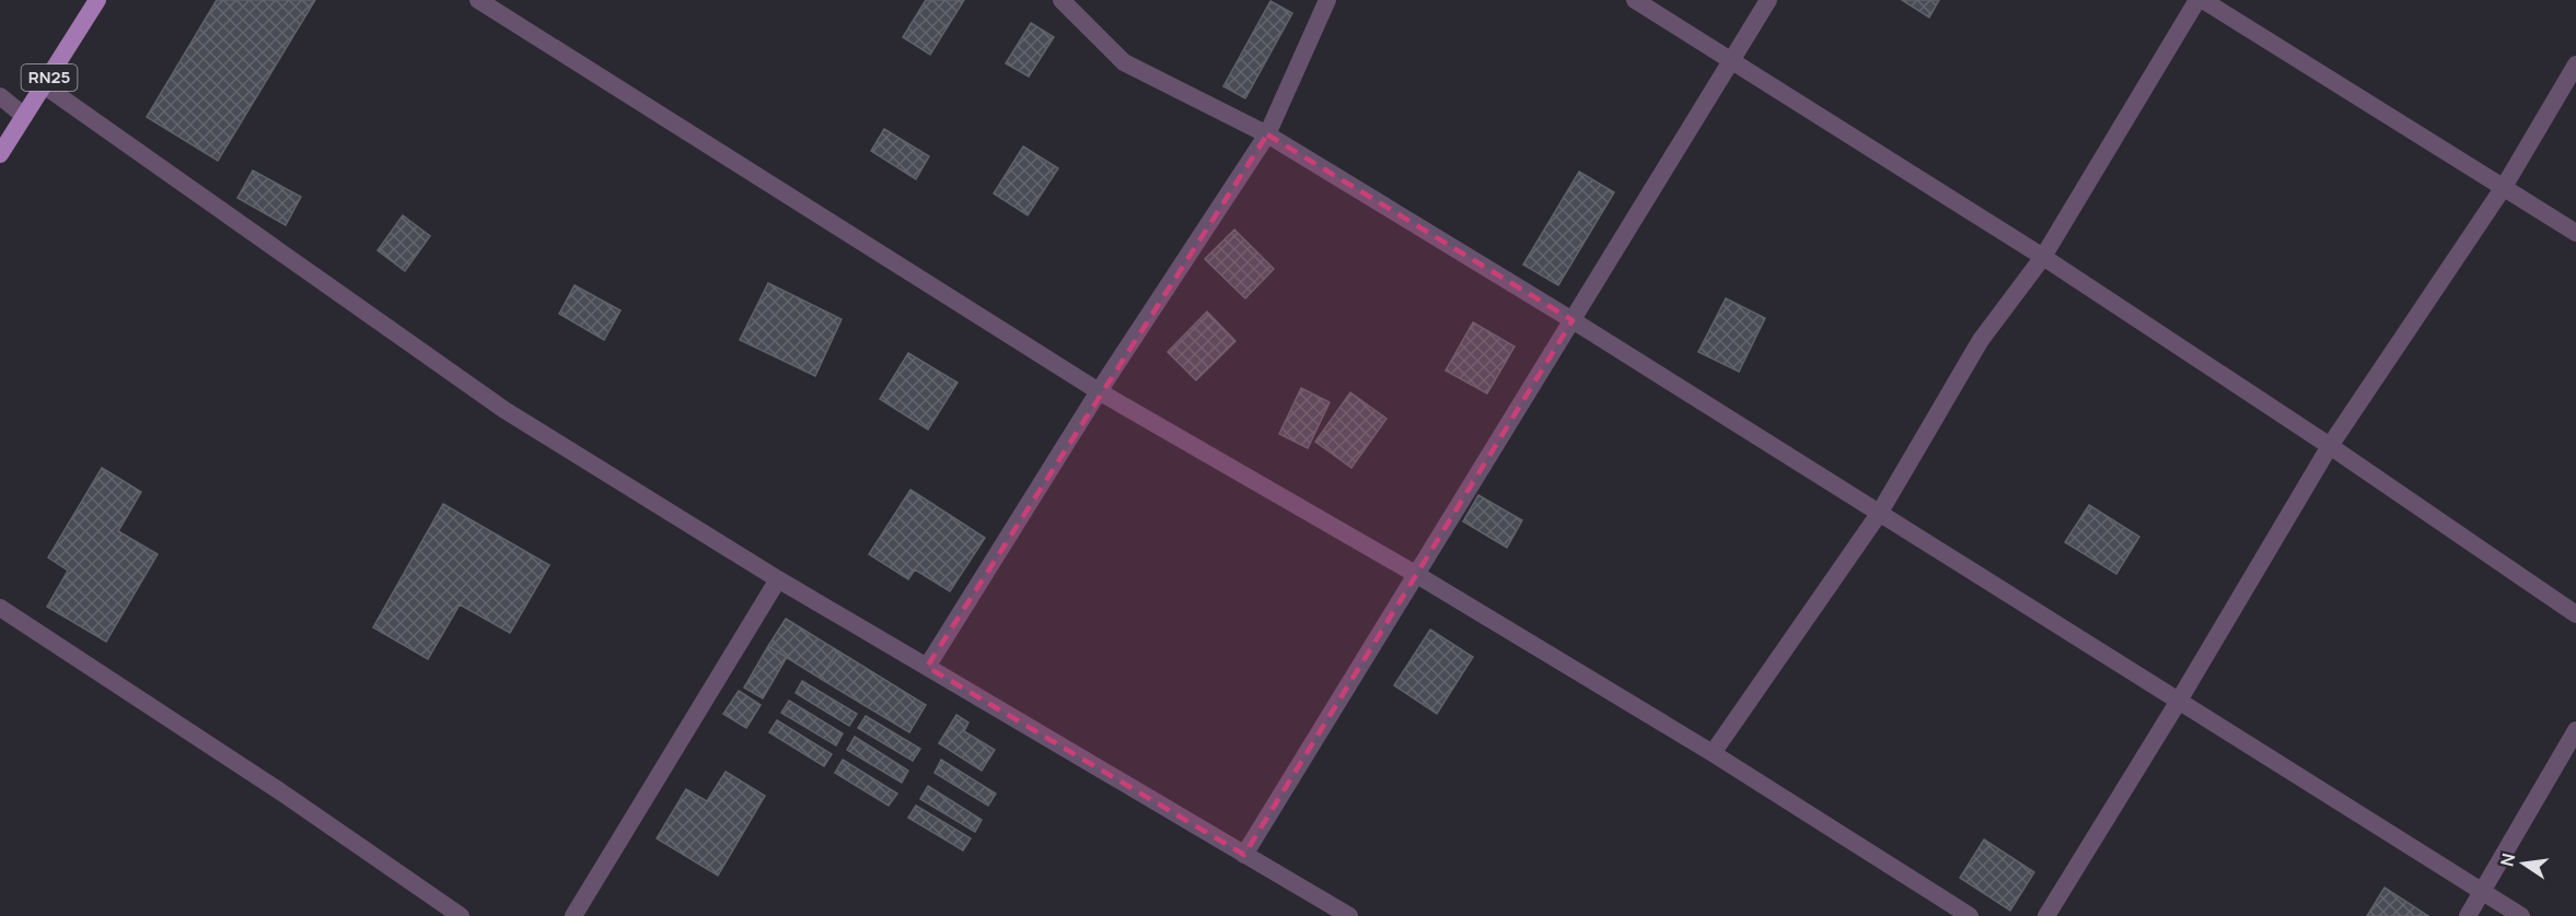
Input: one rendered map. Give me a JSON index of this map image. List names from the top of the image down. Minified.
{"streets":{"main road":["RN25"]},"north":"left"}
